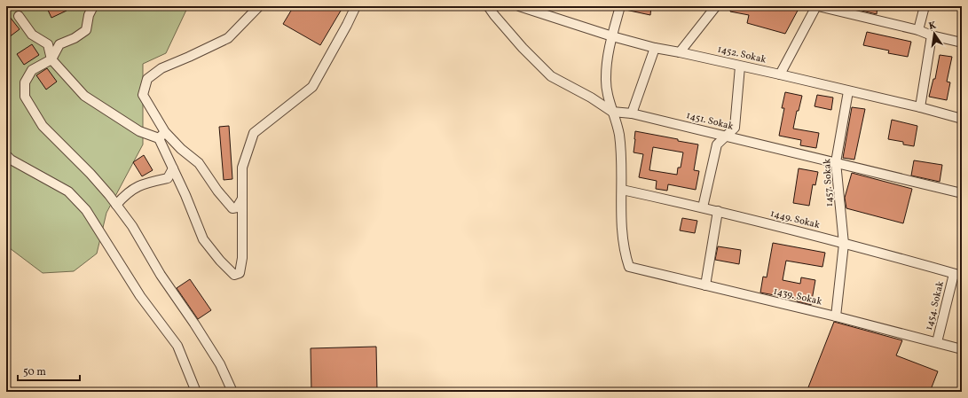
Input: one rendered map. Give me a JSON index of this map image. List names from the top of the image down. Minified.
{"streets":{"street":["1452. Sokak","1451. Sokak","1457. Sokak","1449. Sokak","1439. Sokak","1454. Sokak"]},"crossings":[["1452. Sokak","1457. Sokak"],["1451. Sokak","1457. Sokak"],["1457. Sokak","1449. Sokak"],["1457. Sokak","1439. Sokak"],["1449. Sokak","1439. Sokak"],["1449. Sokak","1454. Sokak"],["1439. Sokak","1454. Sokak"]],"scale_bar":"50 m","north":"top"}
